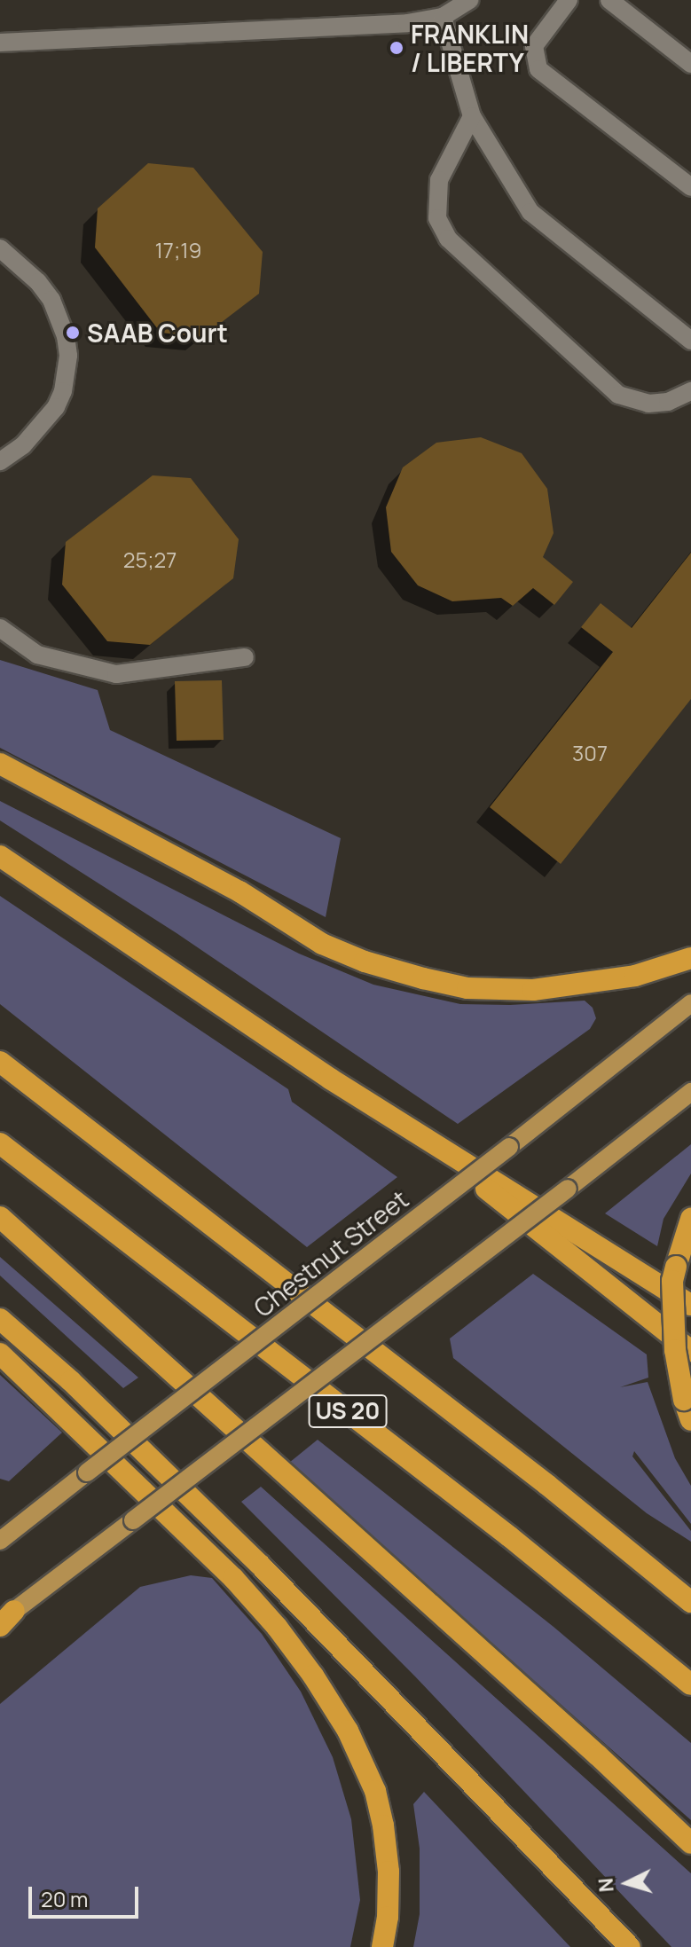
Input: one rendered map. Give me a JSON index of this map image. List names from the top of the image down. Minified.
{"streets":{"highway":["US 20"],"main road":["Chestnut Street"]},"places":["FRANKLIN / LIBERTY","SAAB Court"],"house_numbers":["17;19","25;27","307"],"scale_bar":"20 m","north":"left"}
